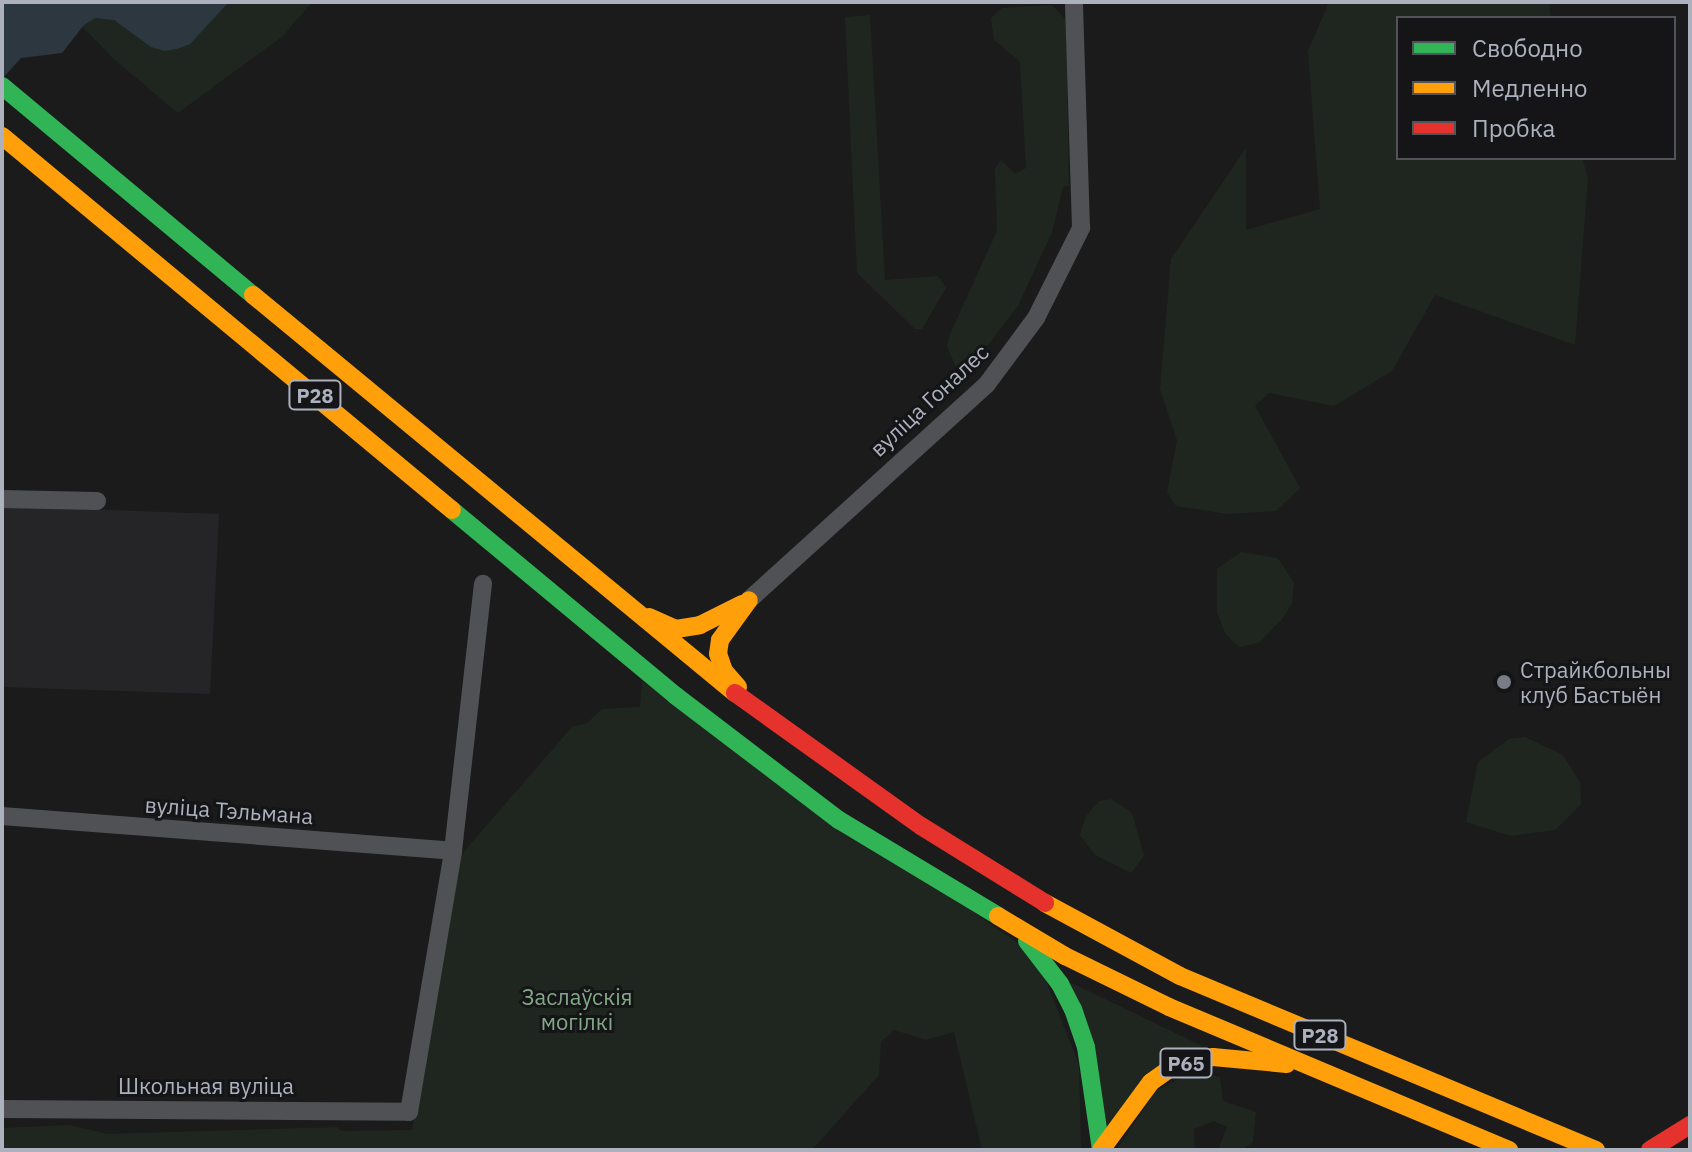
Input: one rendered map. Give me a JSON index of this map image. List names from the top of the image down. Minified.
{"streets":{"main road":["Р28","Р65"],"street":["вуліца Гоналес","вуліца Тэльмана","Школьная вуліца"]},"crossings":[["Р28","Р65"],["вуліца Тэльмана","Школьная вуліца"]],"parks":["Заслаўскія могілкі"],"places":["Страйкбольны клуб Бастыён"],"legend":["Свободно","Медленно","Пробка"]}
